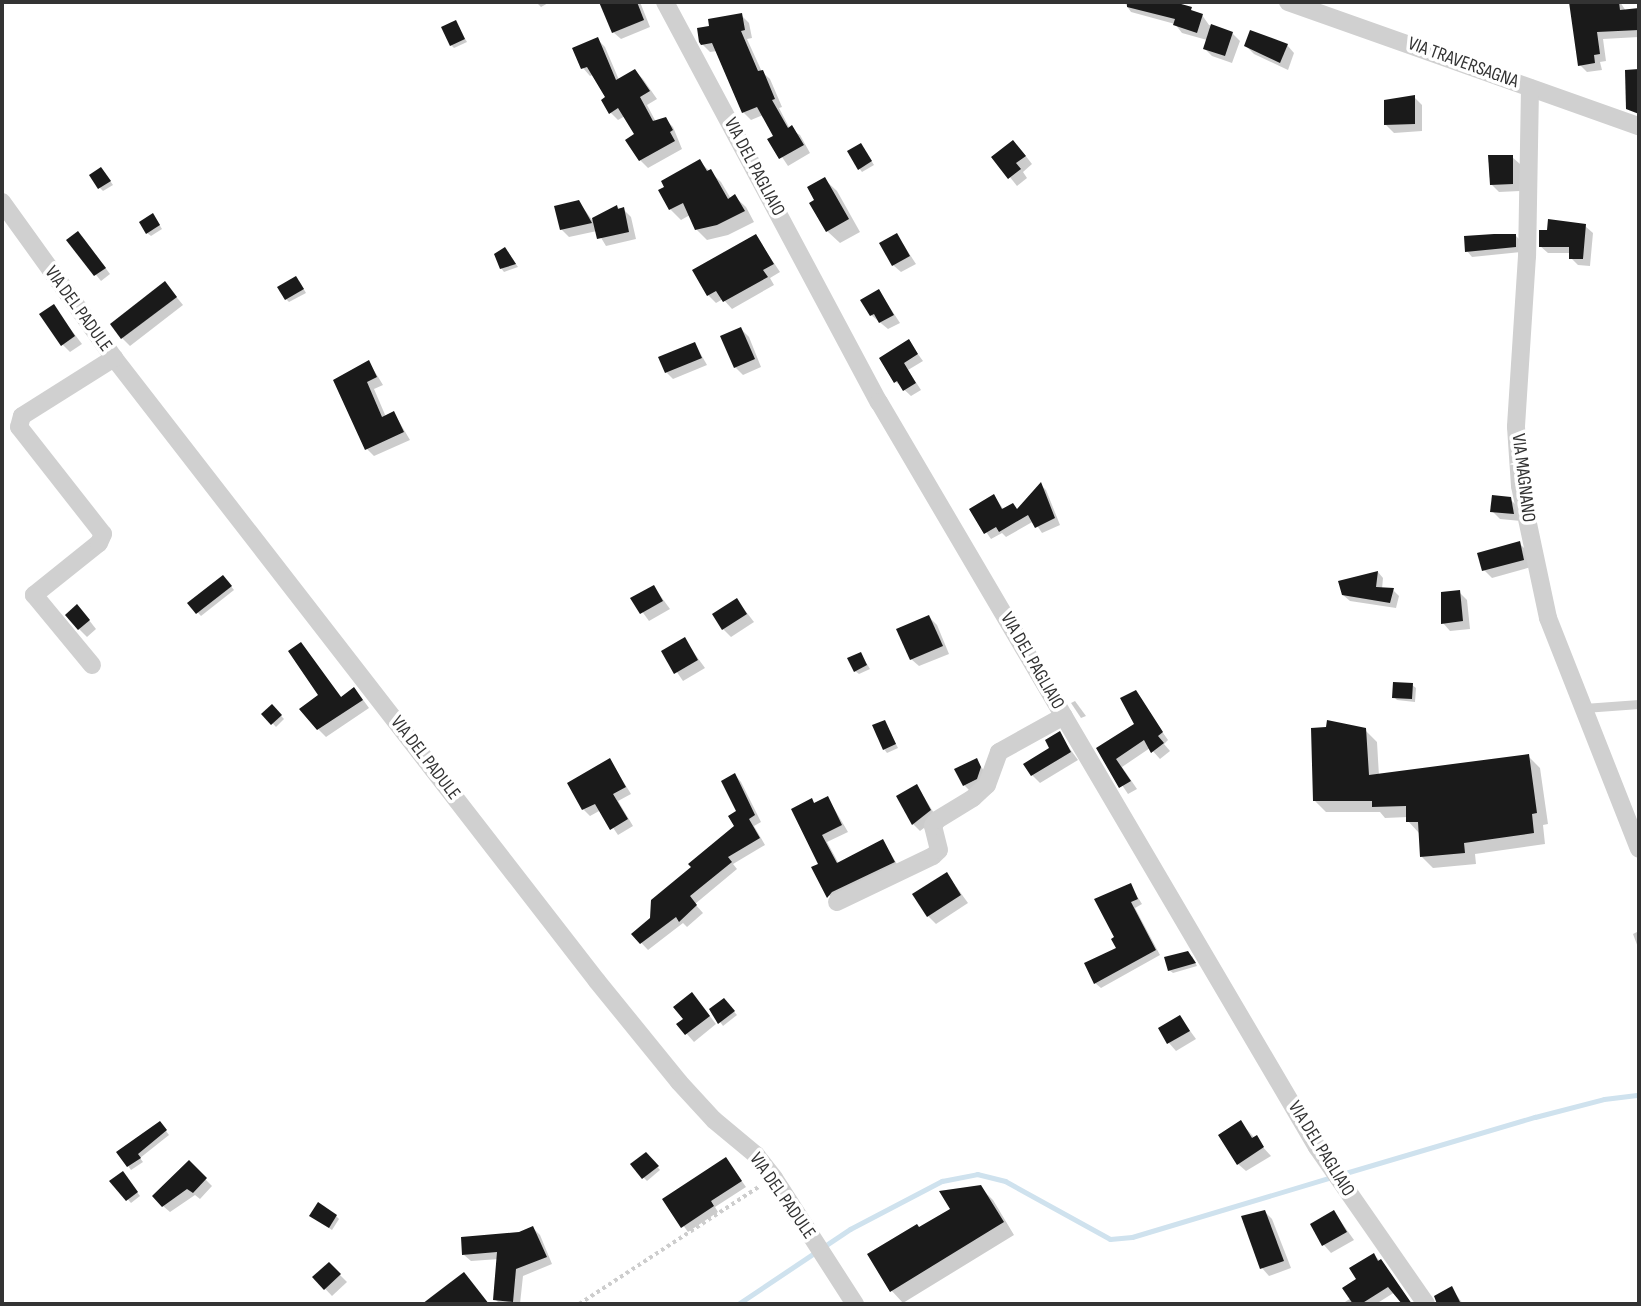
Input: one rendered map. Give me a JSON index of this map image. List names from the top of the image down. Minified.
{"streets":{"street":["VIA TRAVERSAGNA","VIA DEL PAGLIAIO","VIA DEL PADULE","VIA MAGNANO"]},"crossings":[["VIA TRAVERSAGNA","VIA MAGNANO"]]}
